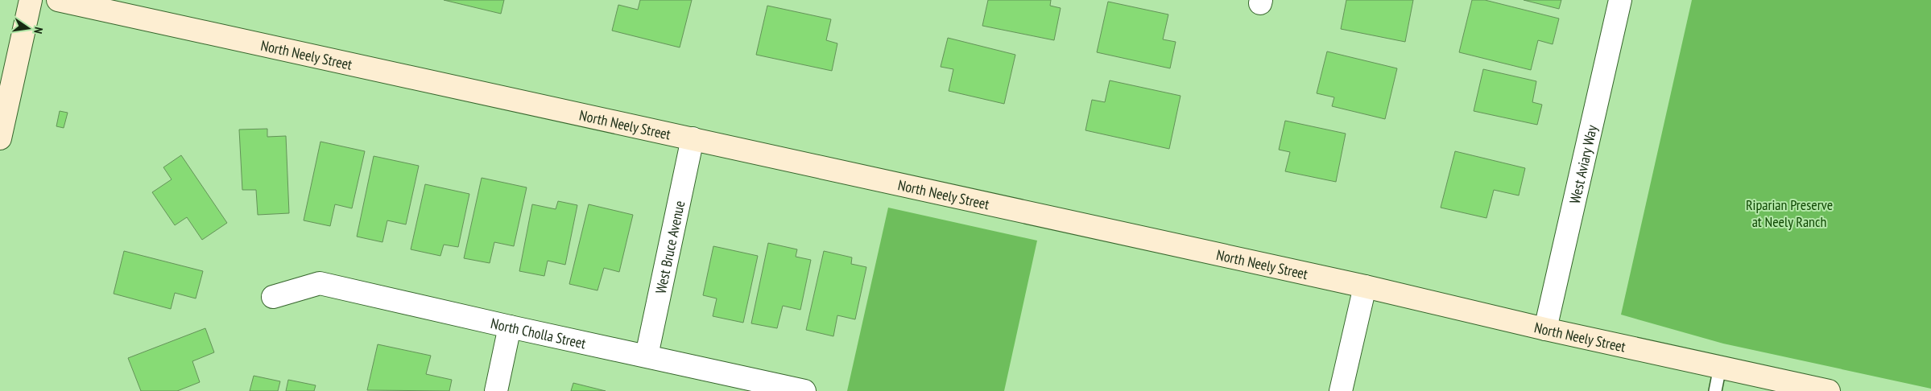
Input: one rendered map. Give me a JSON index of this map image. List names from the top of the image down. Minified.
{"streets":{"street":["North Neely Street","West Aviary Way","West Bruce Avenue","North Cholla Street"]},"crossings":[["North Neely Street","West Aviary Way"],["North Neely Street","West Bruce Avenue"],["West Bruce Avenue","North Cholla Street"]],"parks":["Riparian Preserve at Neely Ranch"],"north":"right"}
